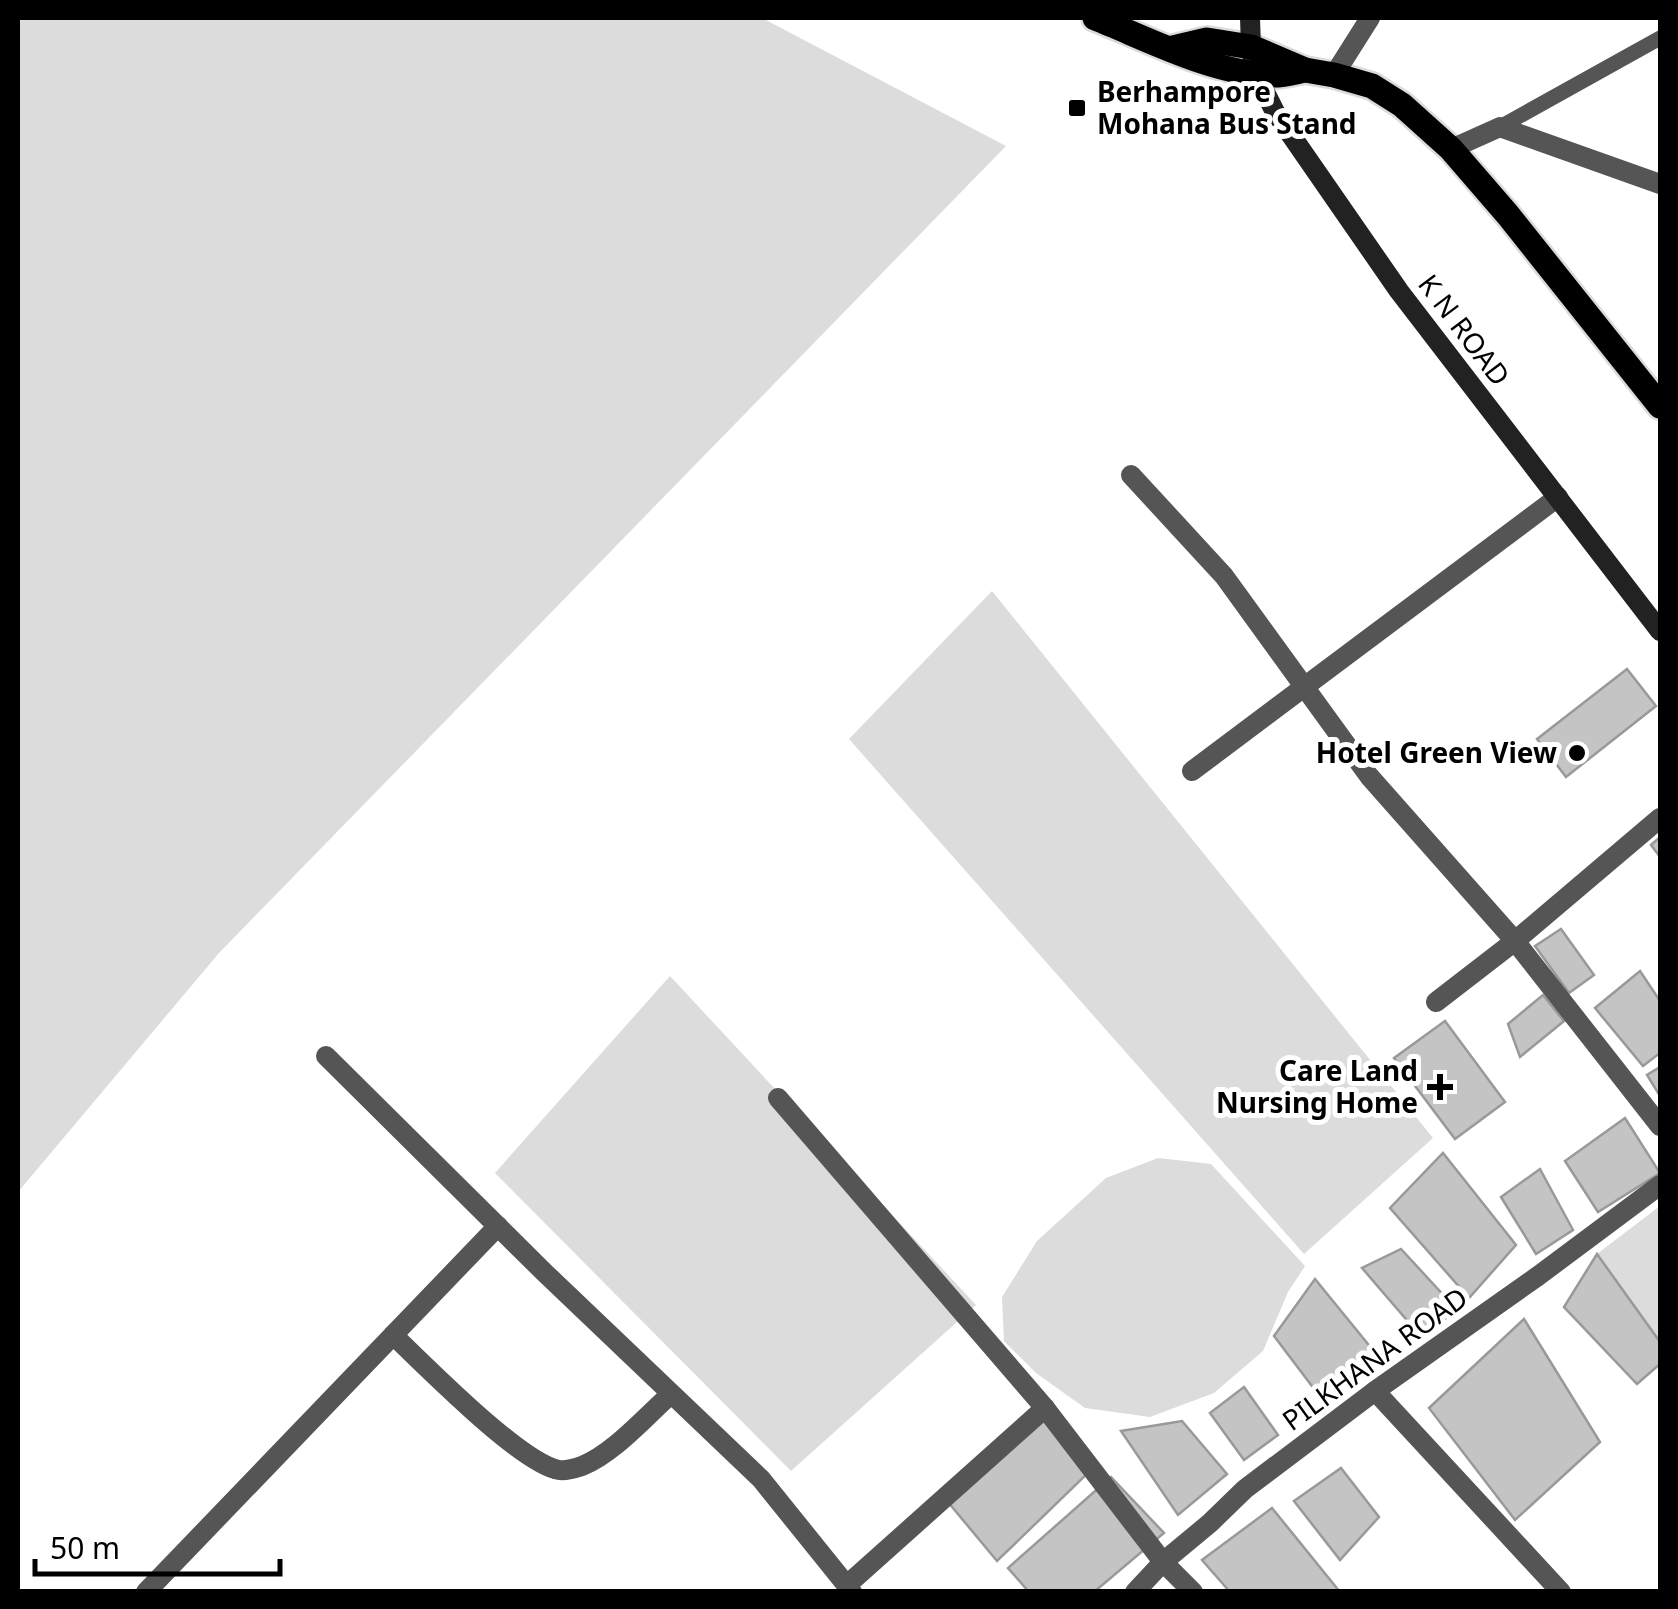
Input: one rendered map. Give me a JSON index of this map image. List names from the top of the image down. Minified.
{"streets":{"street":["K N ROAD","PILKHANA ROAD"]},"places":{"transit":["Berhampore Mohana Bus Stand"],"other":["Hotel Green View"],"health":["Care Land Nursing Home"]},"scale_bar":"50 m"}
